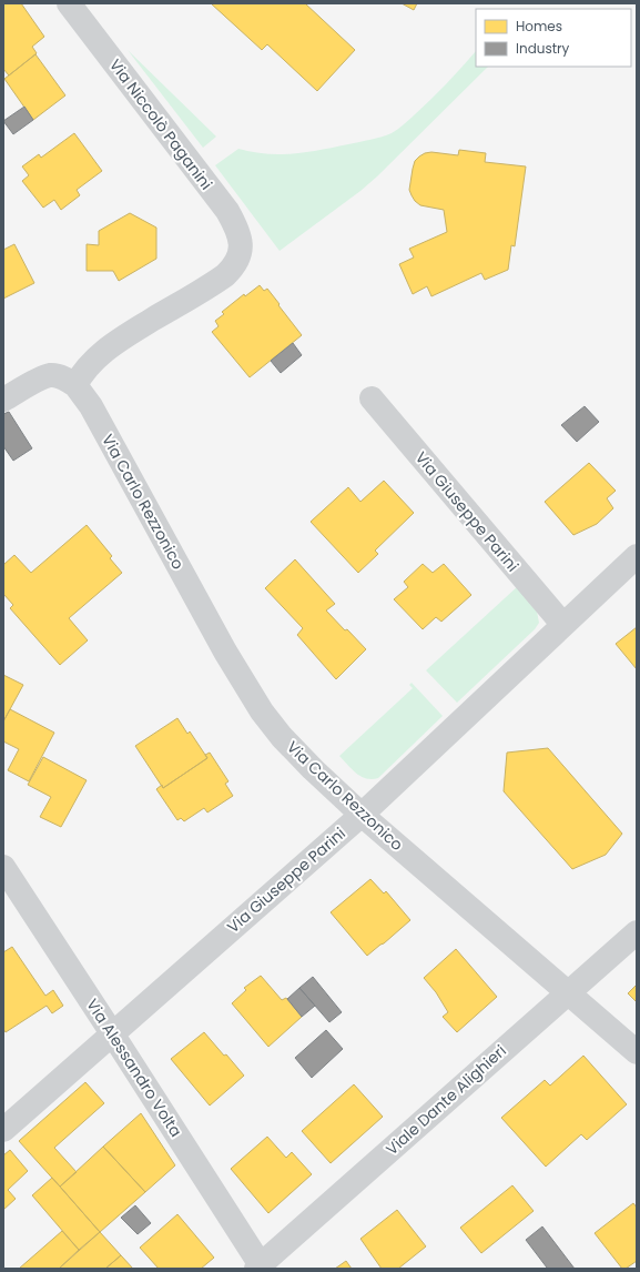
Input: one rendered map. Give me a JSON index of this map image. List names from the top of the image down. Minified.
{"streets":{"street":["Via Niccolò Paganini","Via Carlo Rezzonico","Via Giuseppe Parini","Via Alessandro Volta","Viale Dante Alighieri"]},"crossings":[["Via Niccolò Paganini","Via Carlo Rezzonico"],["Via Carlo Rezzonico","Via Giuseppe Parini"],["Via Carlo Rezzonico","Viale Dante Alighieri"],["Via Giuseppe Parini","Via Alessandro Volta"],["Via Alessandro Volta","Viale Dante Alighieri"]],"legend":["Homes","Industry"]}
